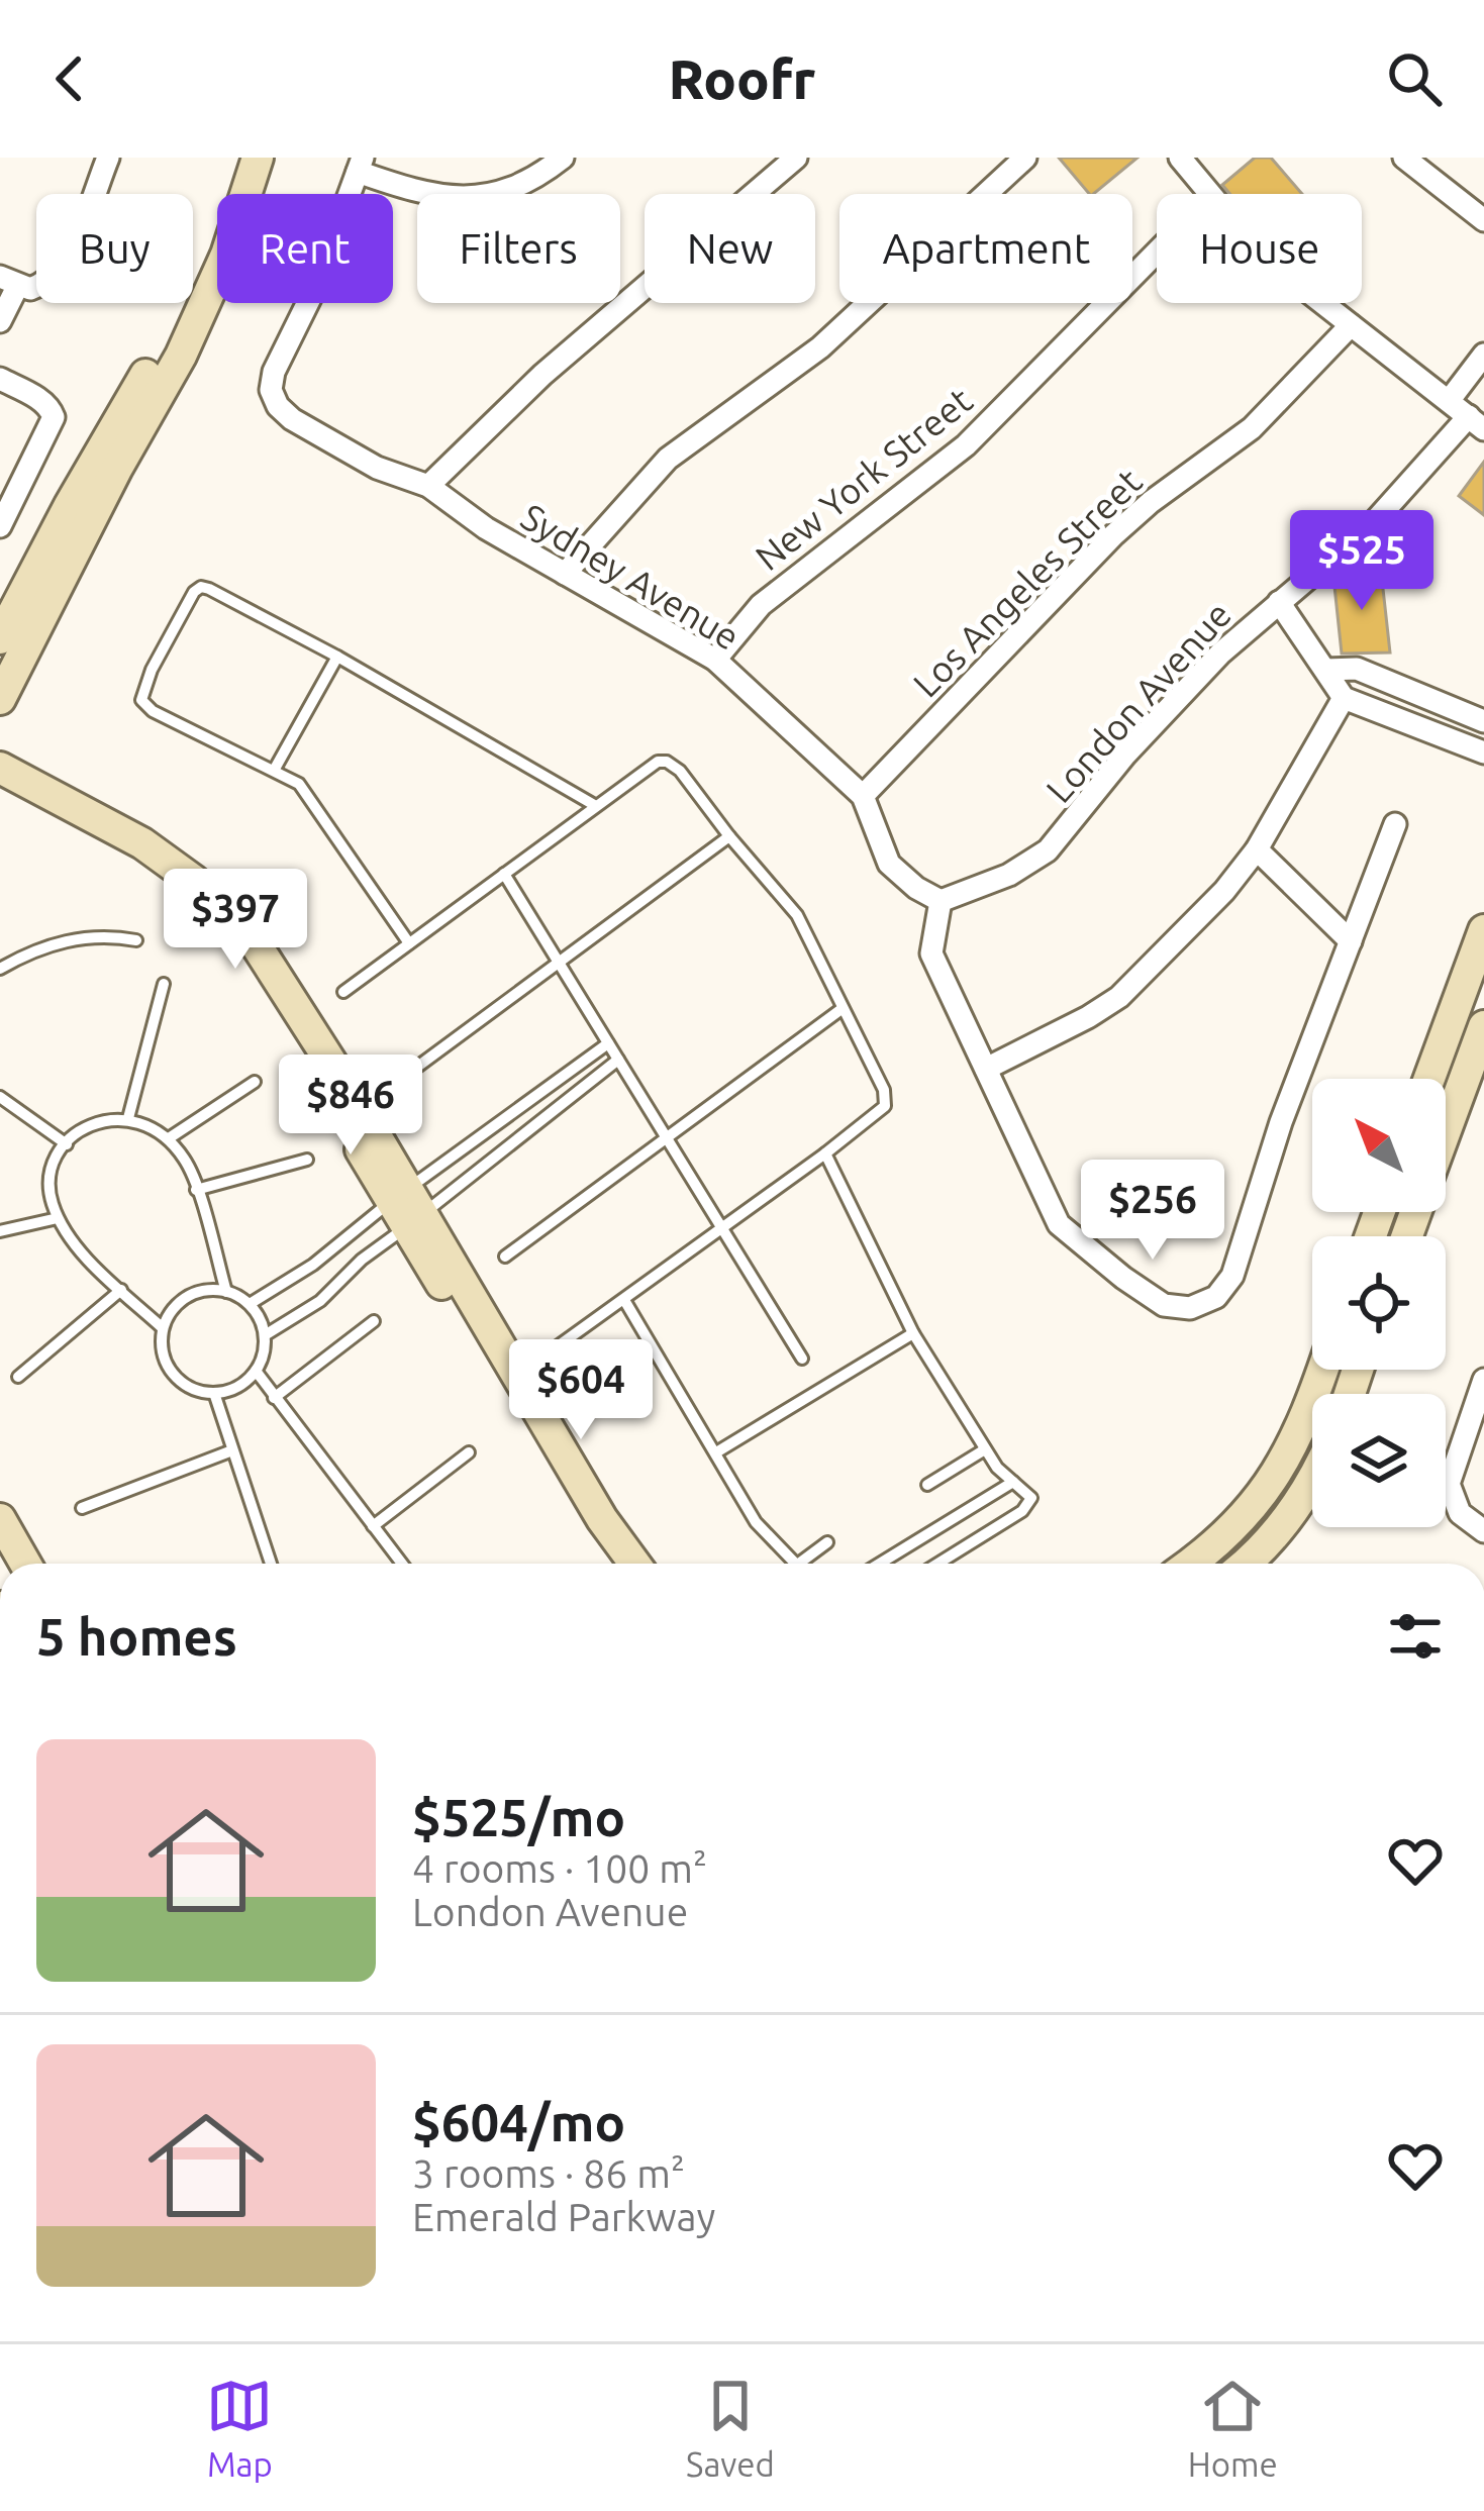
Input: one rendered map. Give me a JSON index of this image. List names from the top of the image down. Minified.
{"streets":{"street":["New York Street","Sydney Avenue","Los Angeles Street","London Avenue"]},"crossings":[["New York Street","Sydney Avenue"],["Sydney Avenue","Los Angeles Street"],["Sydney Avenue","London Avenue"]],"north":"top left","page":{"header":"Roofr","chip":["Buy","Rent","Filters","New","Apartment","House"],"price":["$525","$397","$846","$256","$604"],"heading":"5 homes","list":[{"name":"$525/mo","note":"4 rooms · 100 m² · London Avenue"},{"name":"$604/mo","note":"3 rooms · 86 m² · Emerald Parkway"}],"tabs":["Map","Saved","Home"]}}
